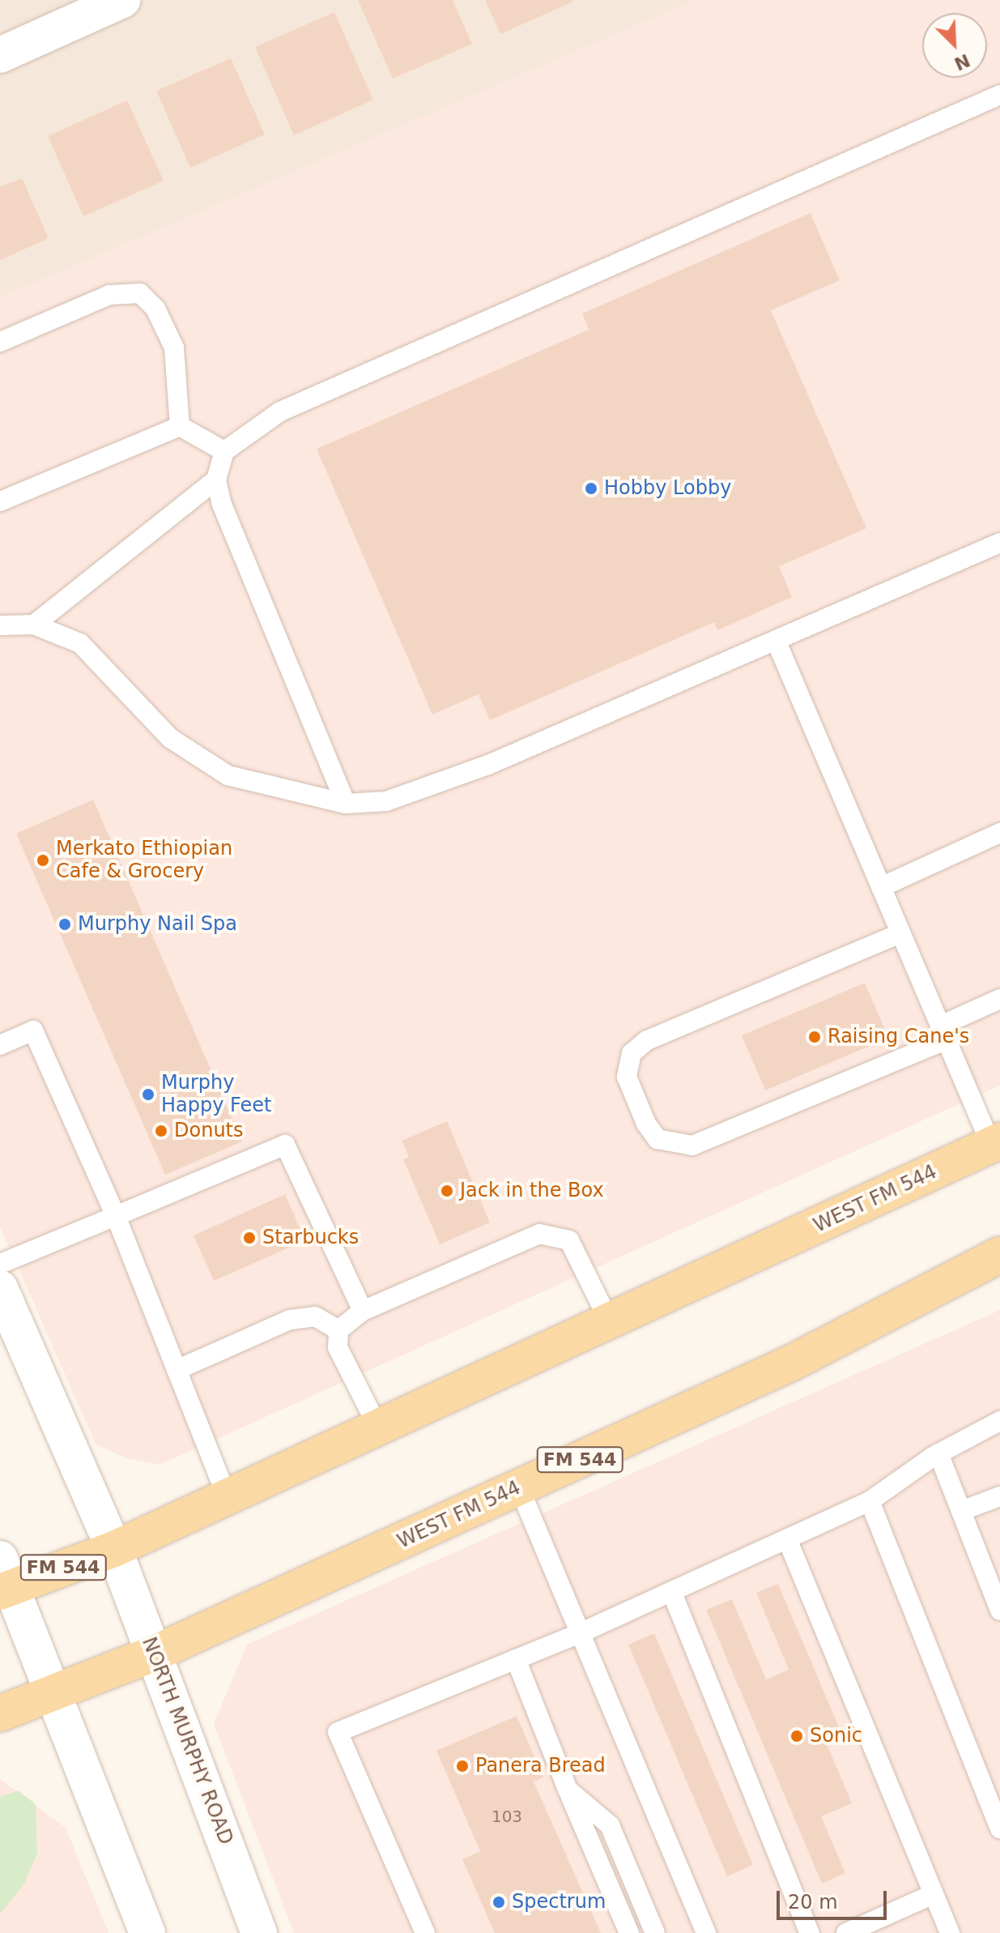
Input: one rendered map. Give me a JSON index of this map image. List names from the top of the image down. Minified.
{"streets":{"main road":["WEST FM 544","FM 544","NORTH MURPHY ROAD"]},"crossings":[["WEST FM 544","FM 544"],["WEST FM 544","NORTH MURPHY ROAD"],["FM 544","NORTH MURPHY ROAD"]],"places":["Hobby Lobby","Merkato Ethiopian Cafe & Grocery","Murphy Nail Spa","Raising Cane's","Murphy Happy Feet","Donuts","Jack in the Box","Starbucks","Sonic","Panera Bread","Spectrum"],"house_numbers":["103"],"scale_bar":"20 m","north":"bottom right"}
